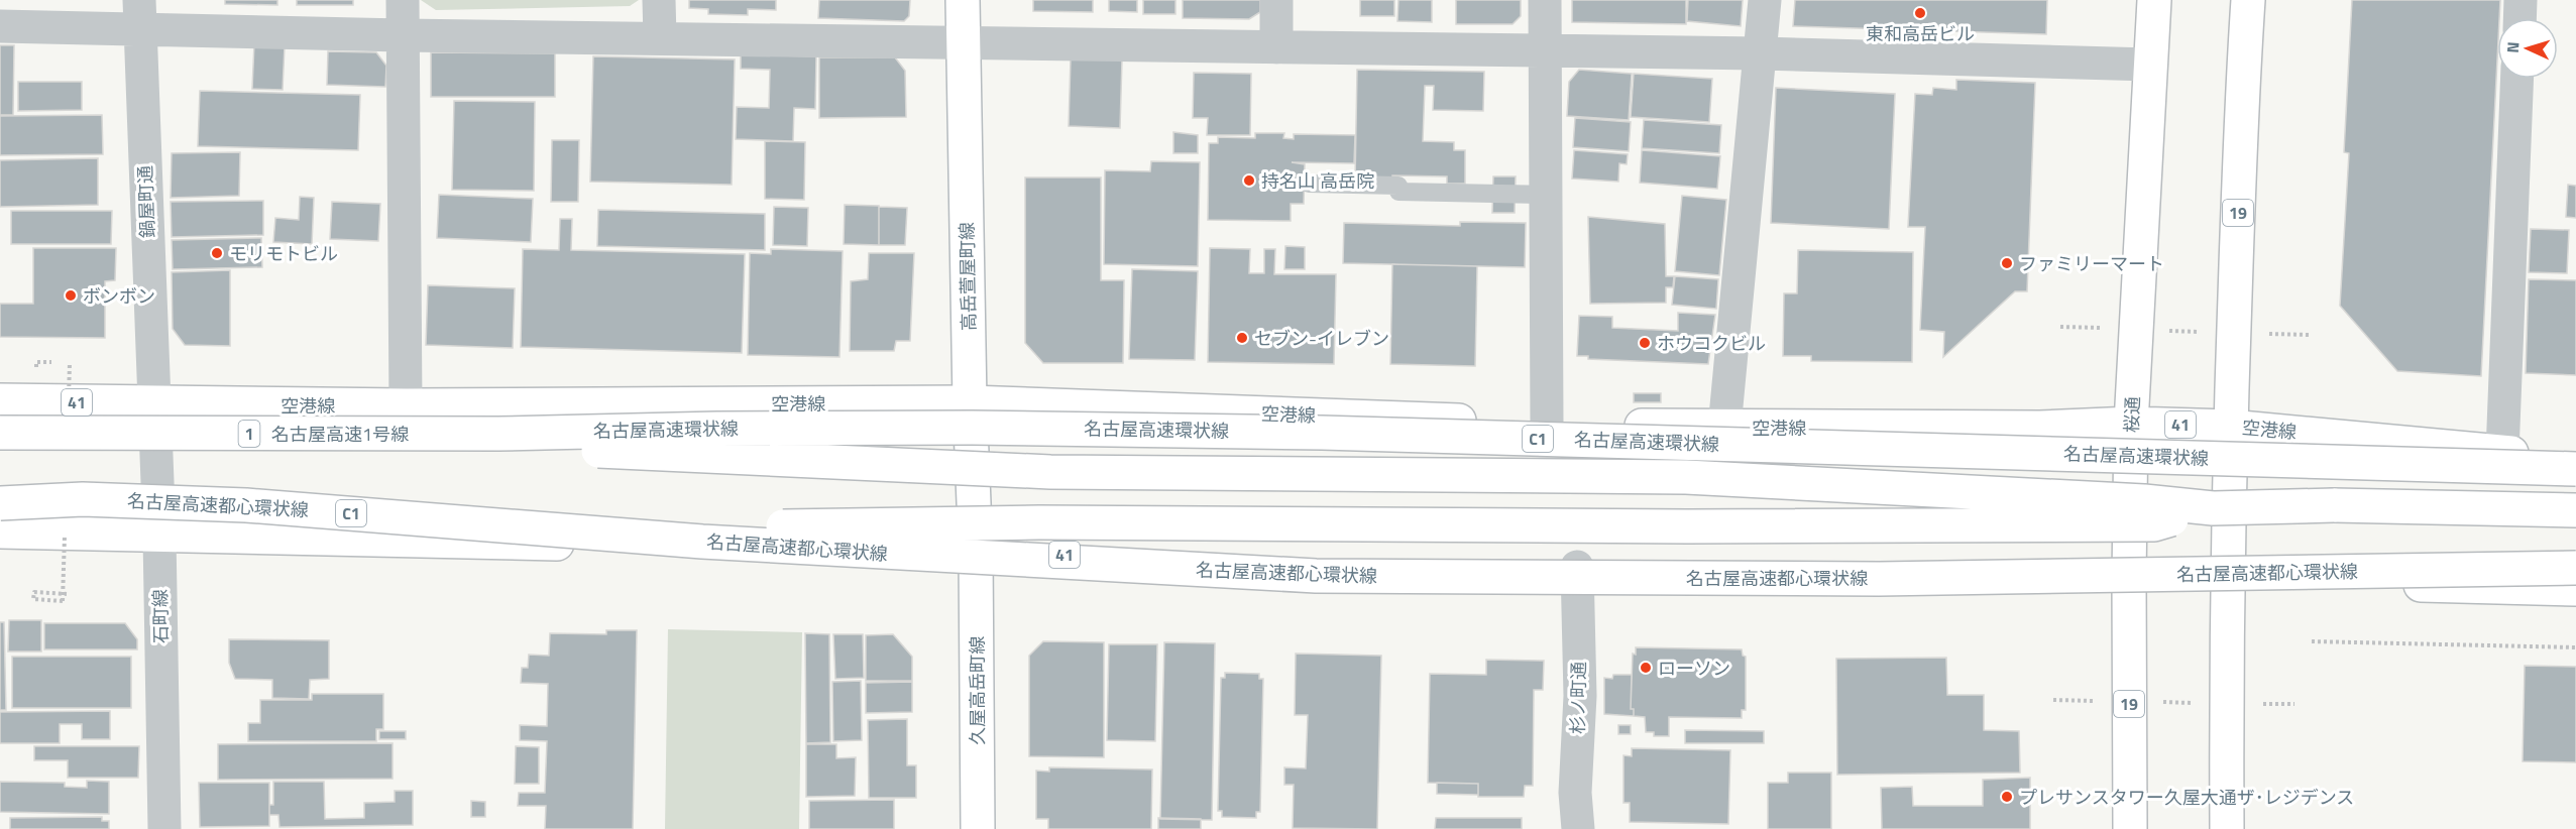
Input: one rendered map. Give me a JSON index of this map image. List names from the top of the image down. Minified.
{"streets":{"main road":["19","高岳萱屋町線","41","空港線","桜通","名古屋高速環状線","1","名古屋高速1号線","C1","名古屋高速都心環状線","久屋高岳町線"],"street":["鍋屋町通","石町線","杉ノ町通"]},"crossings":[["鍋屋町通","空港線"],["鍋屋町通","石町線"],["19","41"],["19","空港線"],["高岳萱屋町線","41"],["高岳萱屋町線","空港線"],["高岳萱屋町線","久屋高岳町線"],["41","桜通"],["41","石町線"],["41","久屋高岳町線"],["41","杉ノ町通"],["空港線","桜通"],["空港線","石町線"],["名古屋高速環状線","名古屋高速1号線"]],"places":["東和高岳ビル","持名山 高岳院","モリモトビル","ファミリーマート","ボンボン","セブン-イレブン","ホウコクビル","ローソン","プレサンスタワー久屋大通ザ･レジデンス"],"north":"left"}
